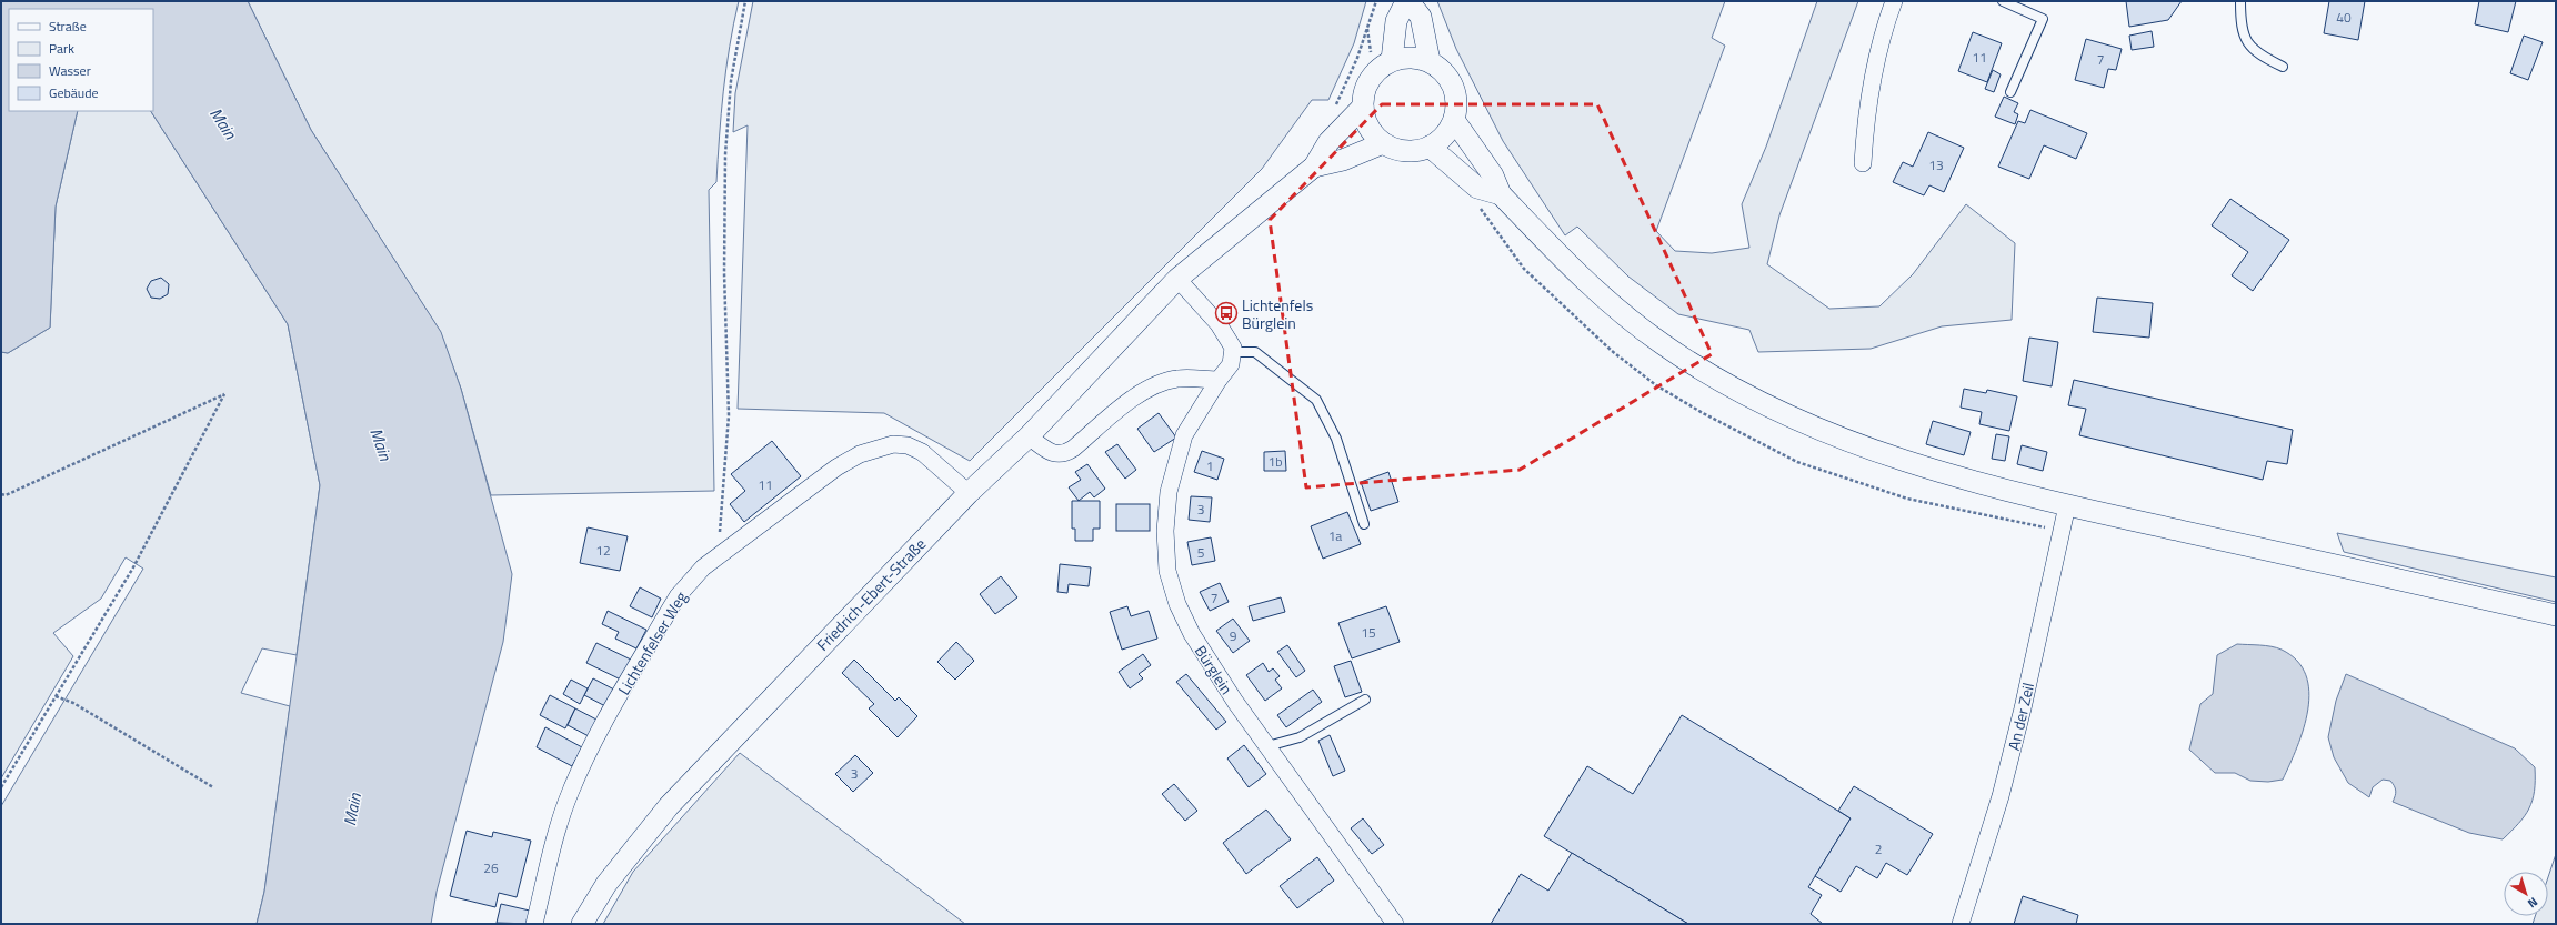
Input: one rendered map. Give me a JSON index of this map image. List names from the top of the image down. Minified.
{"streets":{"street":["Friedrich-Ebert-Straße","Lichtenfelser Weg","Bürglein","An der Zeil"]},"crossings":[["Friedrich-Ebert-Straße","Lichtenfelser Weg"]],"water":["Main"],"places":{"bus stop":["Lichtenfels Bürglein"]},"house_numbers":["40","11","7","13","1b","1","11","3","1a","12","5","7","15","9","3","2","26"],"legend":["Straße","Park","Wasser","Gebäude"],"north":"bottom right"}
